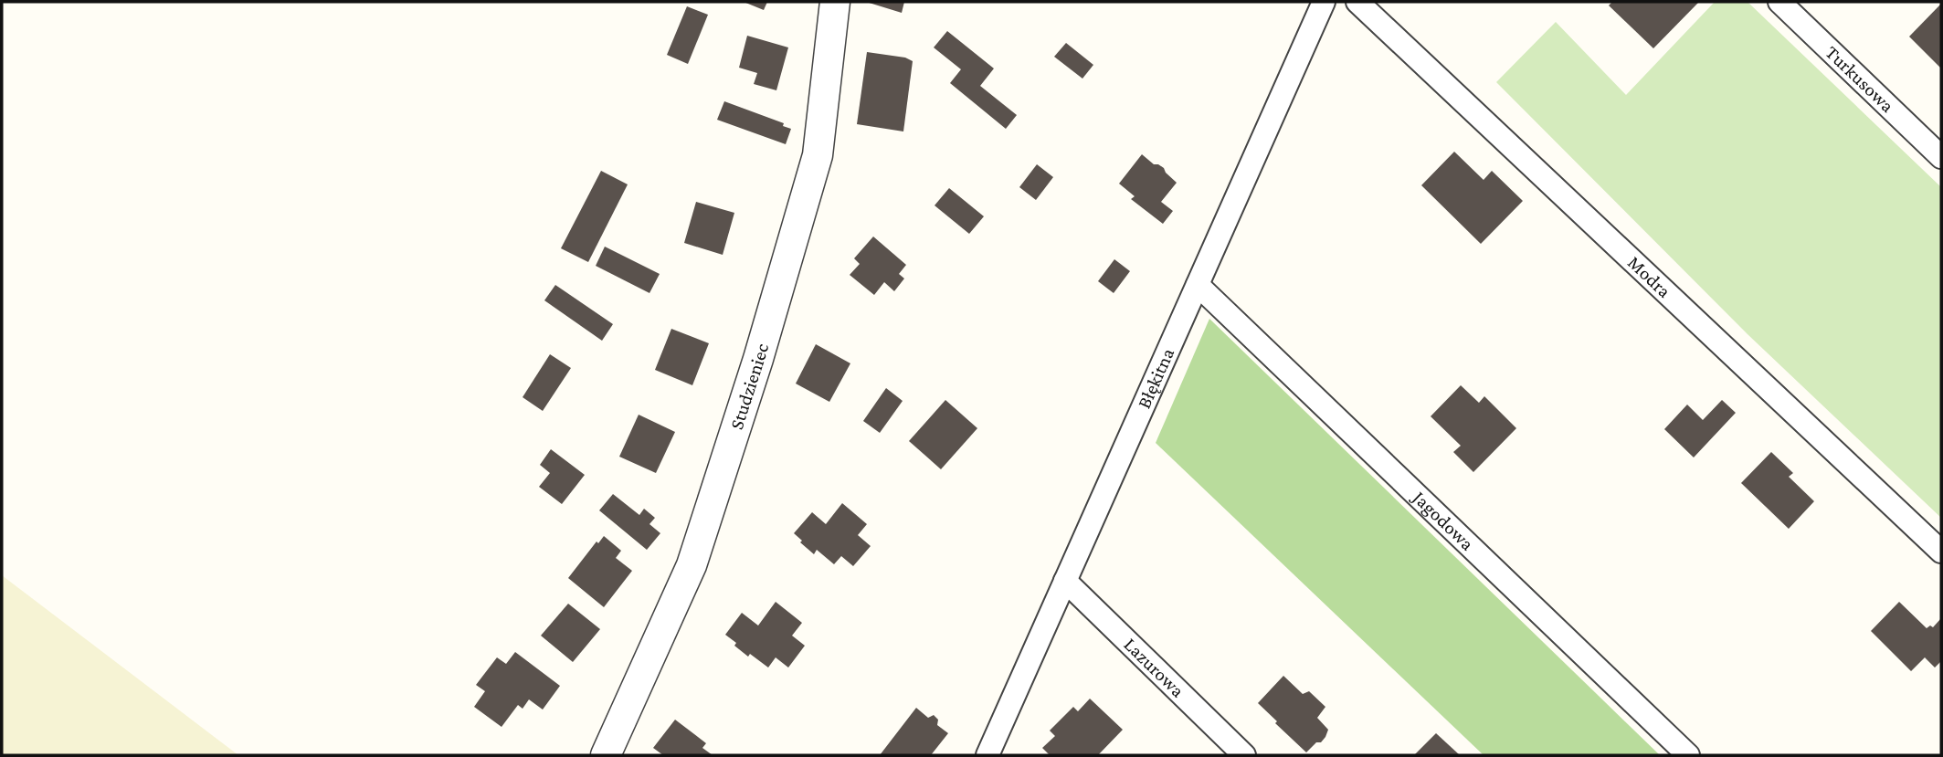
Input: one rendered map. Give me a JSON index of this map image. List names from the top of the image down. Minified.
{"streets":{"street":["Turkusowa","Modra","Błękitna","Studzieniec","Jagodowa","Lazurowa"]},"crossings":[["Błękitna","Jagodowa"],["Błękitna","Lazurowa"]]}
